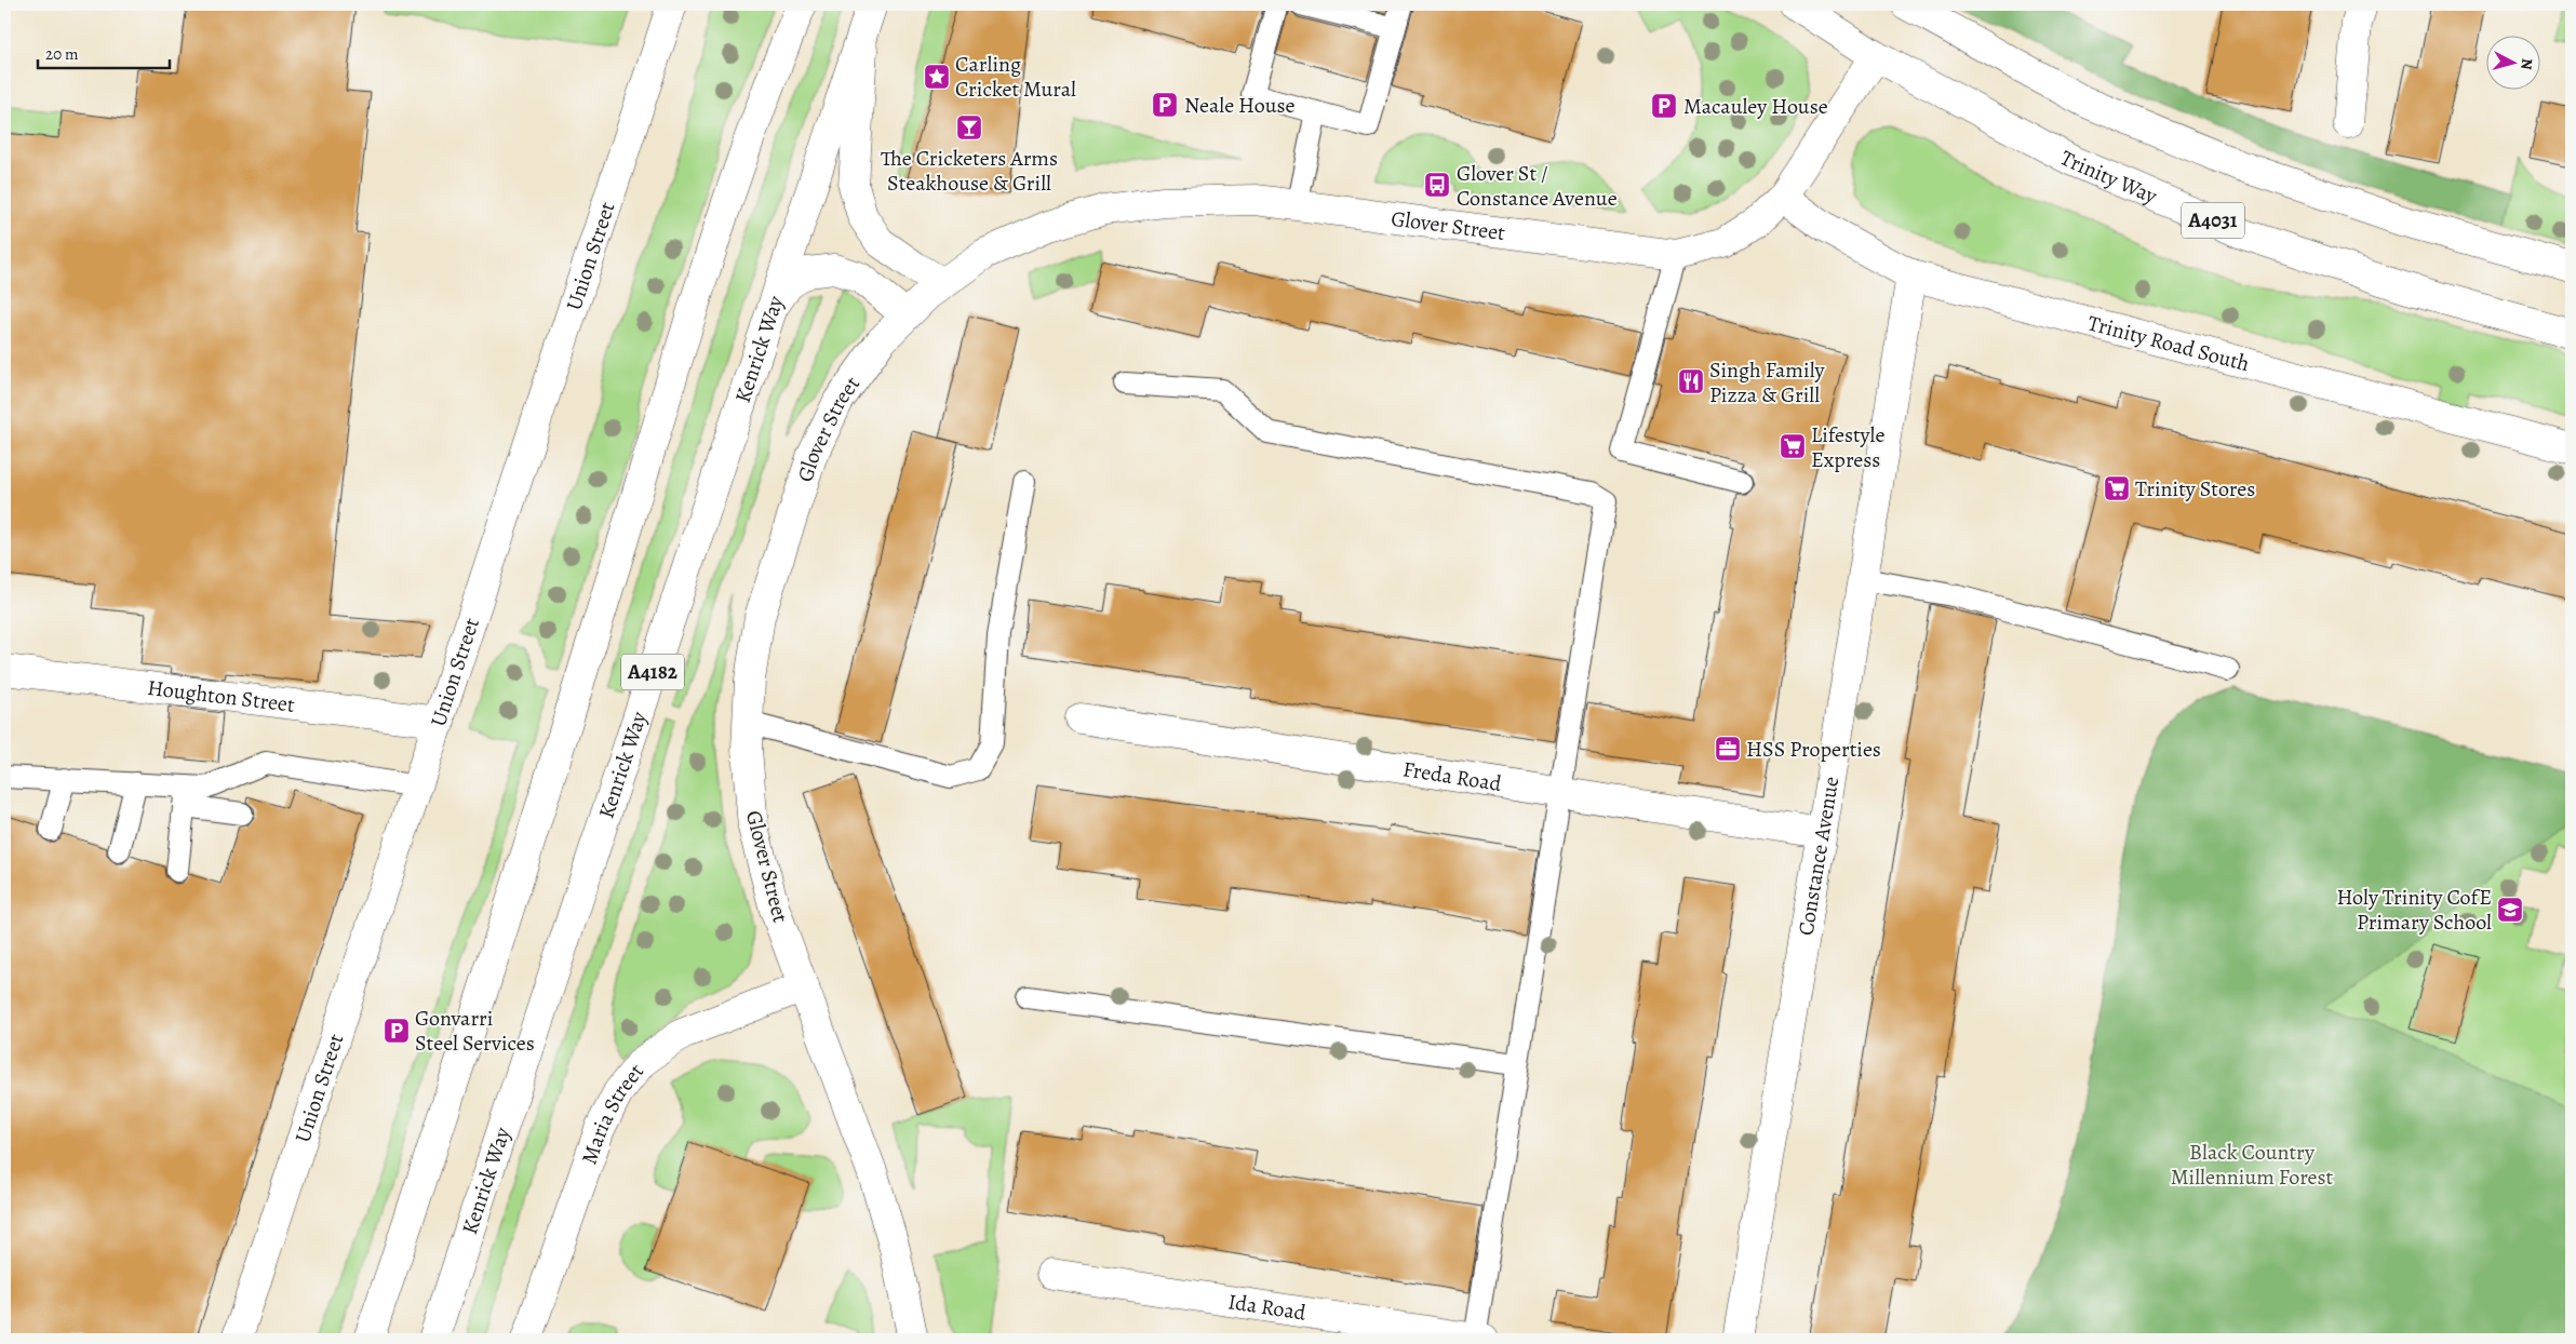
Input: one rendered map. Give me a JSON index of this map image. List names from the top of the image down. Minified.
{"streets":{"street":["Trinity Way","A4031","Glover Street","Union Street","Trinity Road South","Kenrick Way","A4182","Houghton Street","Freda Road","Constance Avenue","Maria Street","Ida Road"]},"crossings":[["Trinity Way","Glover Street"],["Glover Street","Trinity Road South"],["Glover Street","Maria Street"],["Union Street","Houghton Street"],["Trinity Road South","Constance Avenue"],["Freda Road","Constance Avenue"]],"parks":["Black Country Millennium Forest"],"places":{"place":["Carling Cricket Mural"],"parking":["Neale House","Macauley House","Gonvarri Steel Services"],"bar":["The Cricketers Arms Steakhouse & Grill"],"bus stop":["Glover St / Constance Avenue"],"restaurant":["Singh Family Pizza & Grill"],"supermarket":["Lifestyle Express","Trinity Stores"],"office":["HSS Properties"],"school or university":["Holy Trinity CofE Primary School"]},"scale_bar":"20 m","north":"right"}
